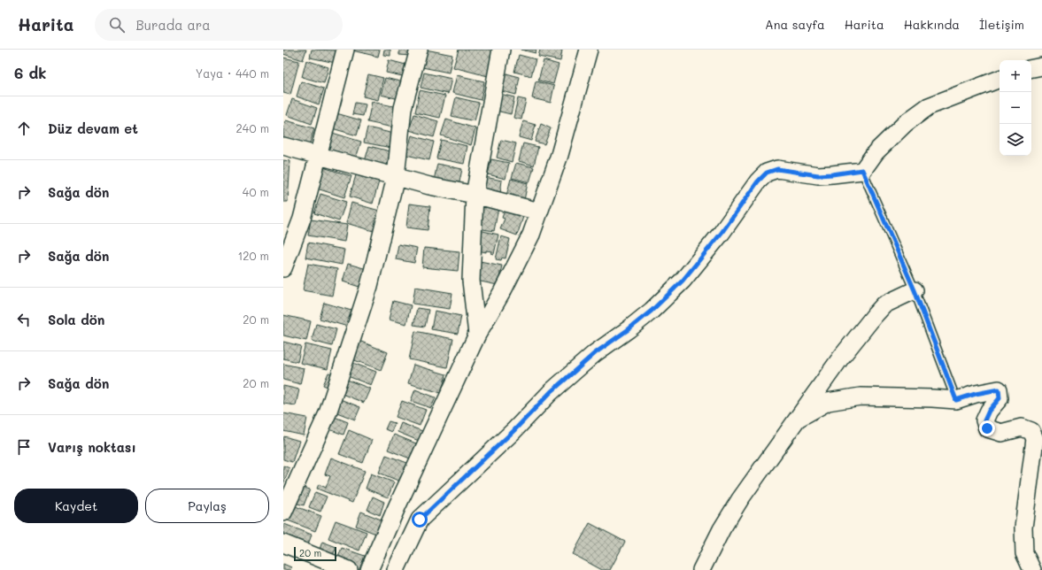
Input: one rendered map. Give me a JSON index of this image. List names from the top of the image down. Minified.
{"scale_bar":"20 m","page":{"header":"Harita","search":"Burada ara","nav":["Ana sayfa","Harita","Hakkında","İletişim"],"heading":["6 dk","Yaya · 440 m"],"map_buttons":["+","−"],"list":[["Düz devam et","240 m"],["Sağa dön","40 m"],["Sağa dön","120 m"],["Sola dön","20 m"],["Sağa dön","20 m"],"Varış noktası"],"buttons":["Kaydet","Paylaş"],"scale":"20 m"}}
